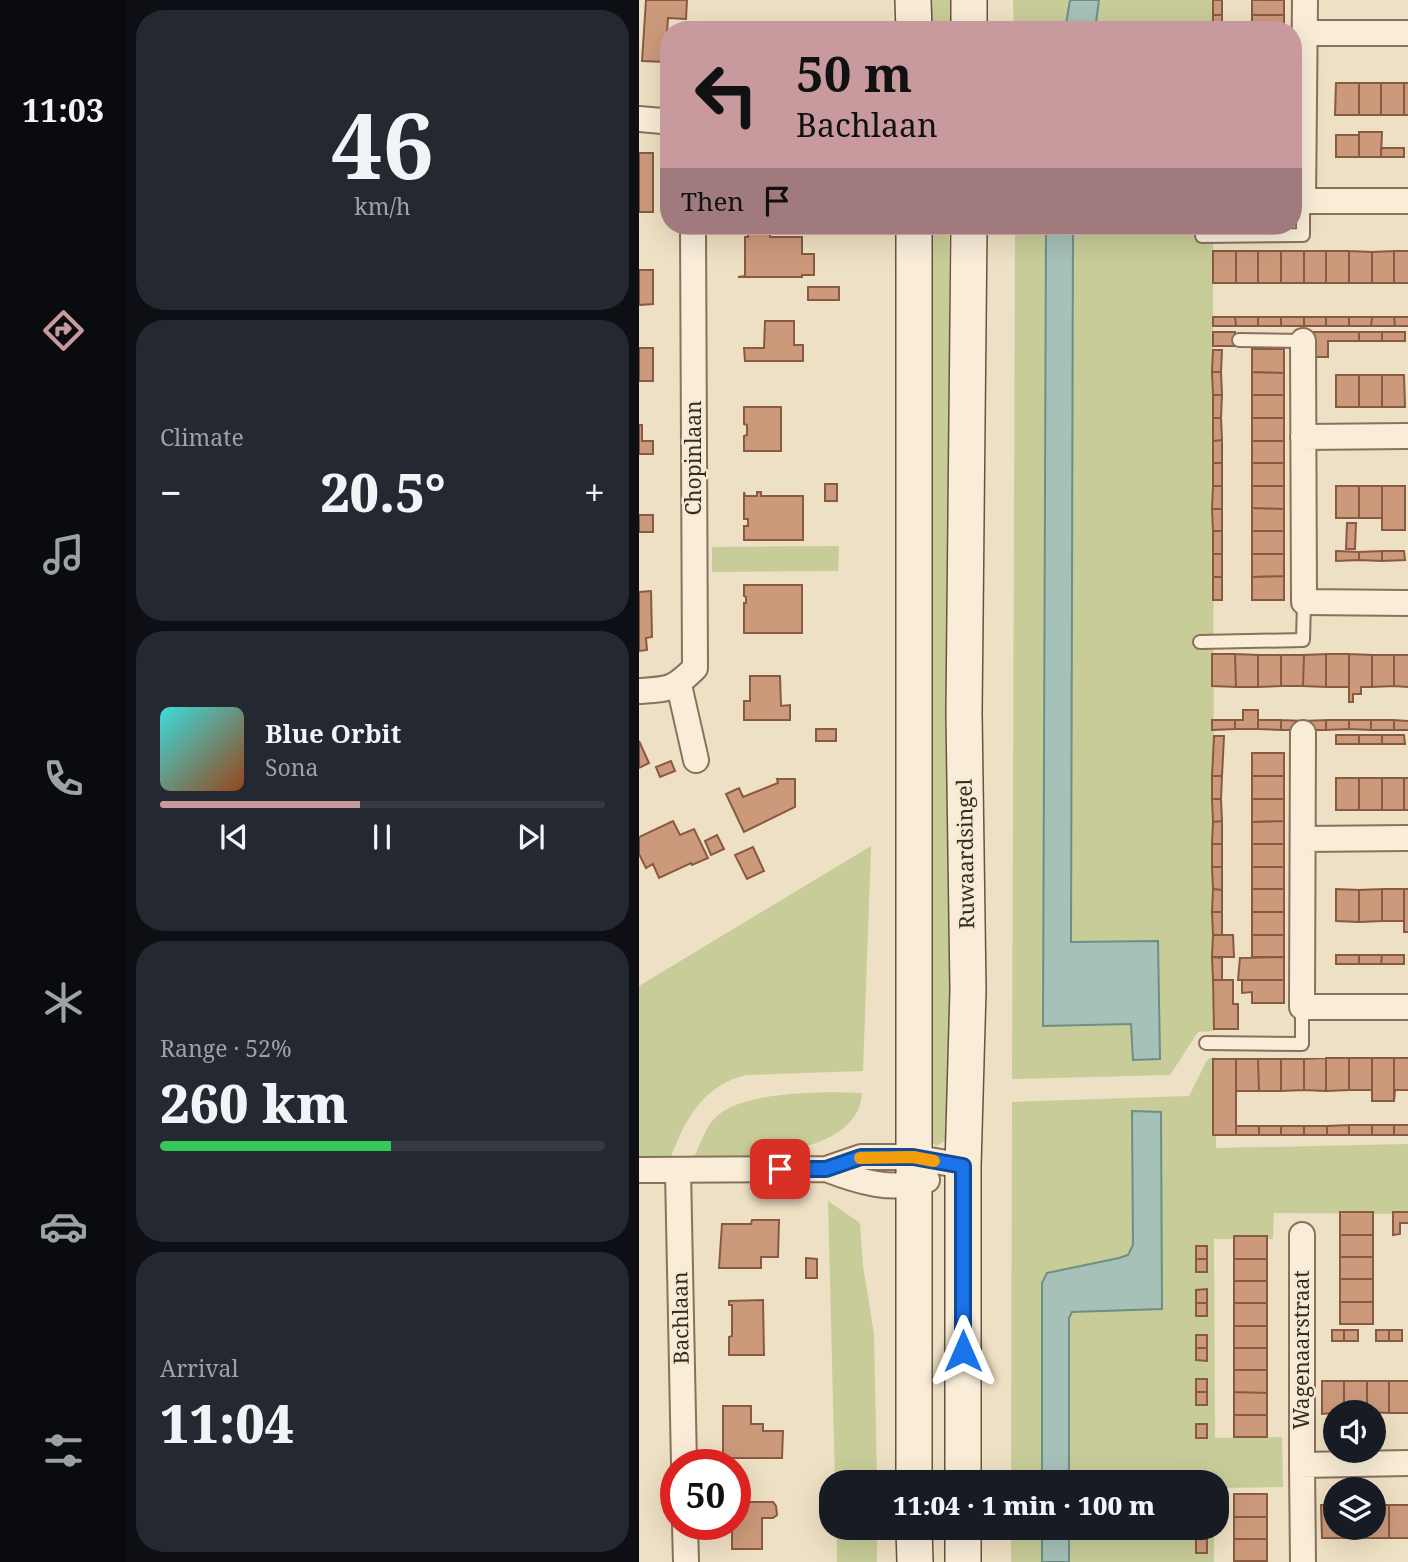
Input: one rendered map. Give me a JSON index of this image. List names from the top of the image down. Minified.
{"streets":{"main road":["Ruwaardsingel"],"street":["Chopinlaan","Bachlaan","Wagenaarstraat"]},"page":{"tabs":"11:03","tile":[["46","km/h"],"Climate",["Range · 52%","260 km"],["Arrival","11:04"]],"turn":["50 m","Bachlaan"],"then":"Then","heat":["−","20.5°","+"],"song":["Blue Orbit","Sona"],"limit":"50","trip":"11:04 · 1 min · 100 m"}}
